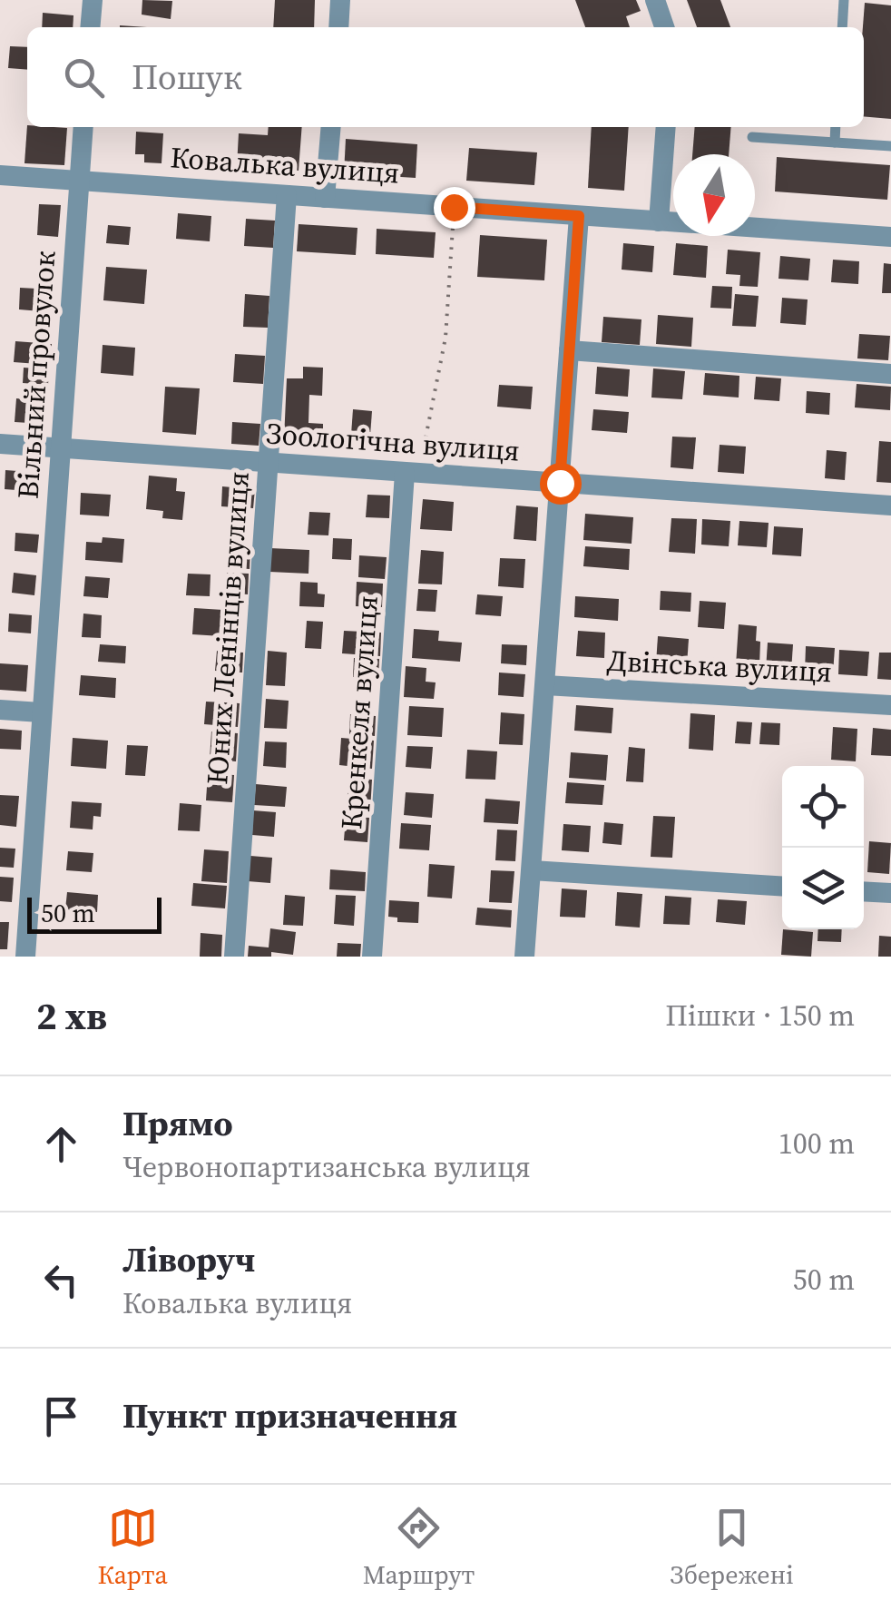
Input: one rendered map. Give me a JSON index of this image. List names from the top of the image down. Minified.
{"streets":{"street":["Ковалька вулиця","Вільний провулок","Зоологічна вулиця","Юних Ленінців вулиця","Двінська вулиця","Кренкеля вулиця"]},"crossings":[["Ковалька вулиця","Вільний провулок"],["Ковалька вулиця","Юних Ленінців вулиця"],["Вільний провулок","Зоологічна вулиця"],["Зоологічна вулиця","Юних Ленінців вулиця"],["Зоологічна вулиця","Кренкеля вулиця"]],"scale_bar":"50 m","north":"bottom","page":{"search":"Пошук","scale":"50 m","heading":["2 хв","Пішки · 150 m"],"list":[["Прямо","Червонопартизанська вулиця","100 m"],["Ліворуч","Ковалька вулиця","50 m"],"Пункт призначення"],"nav":["Карта","Маршрут","Збережені"]}}
